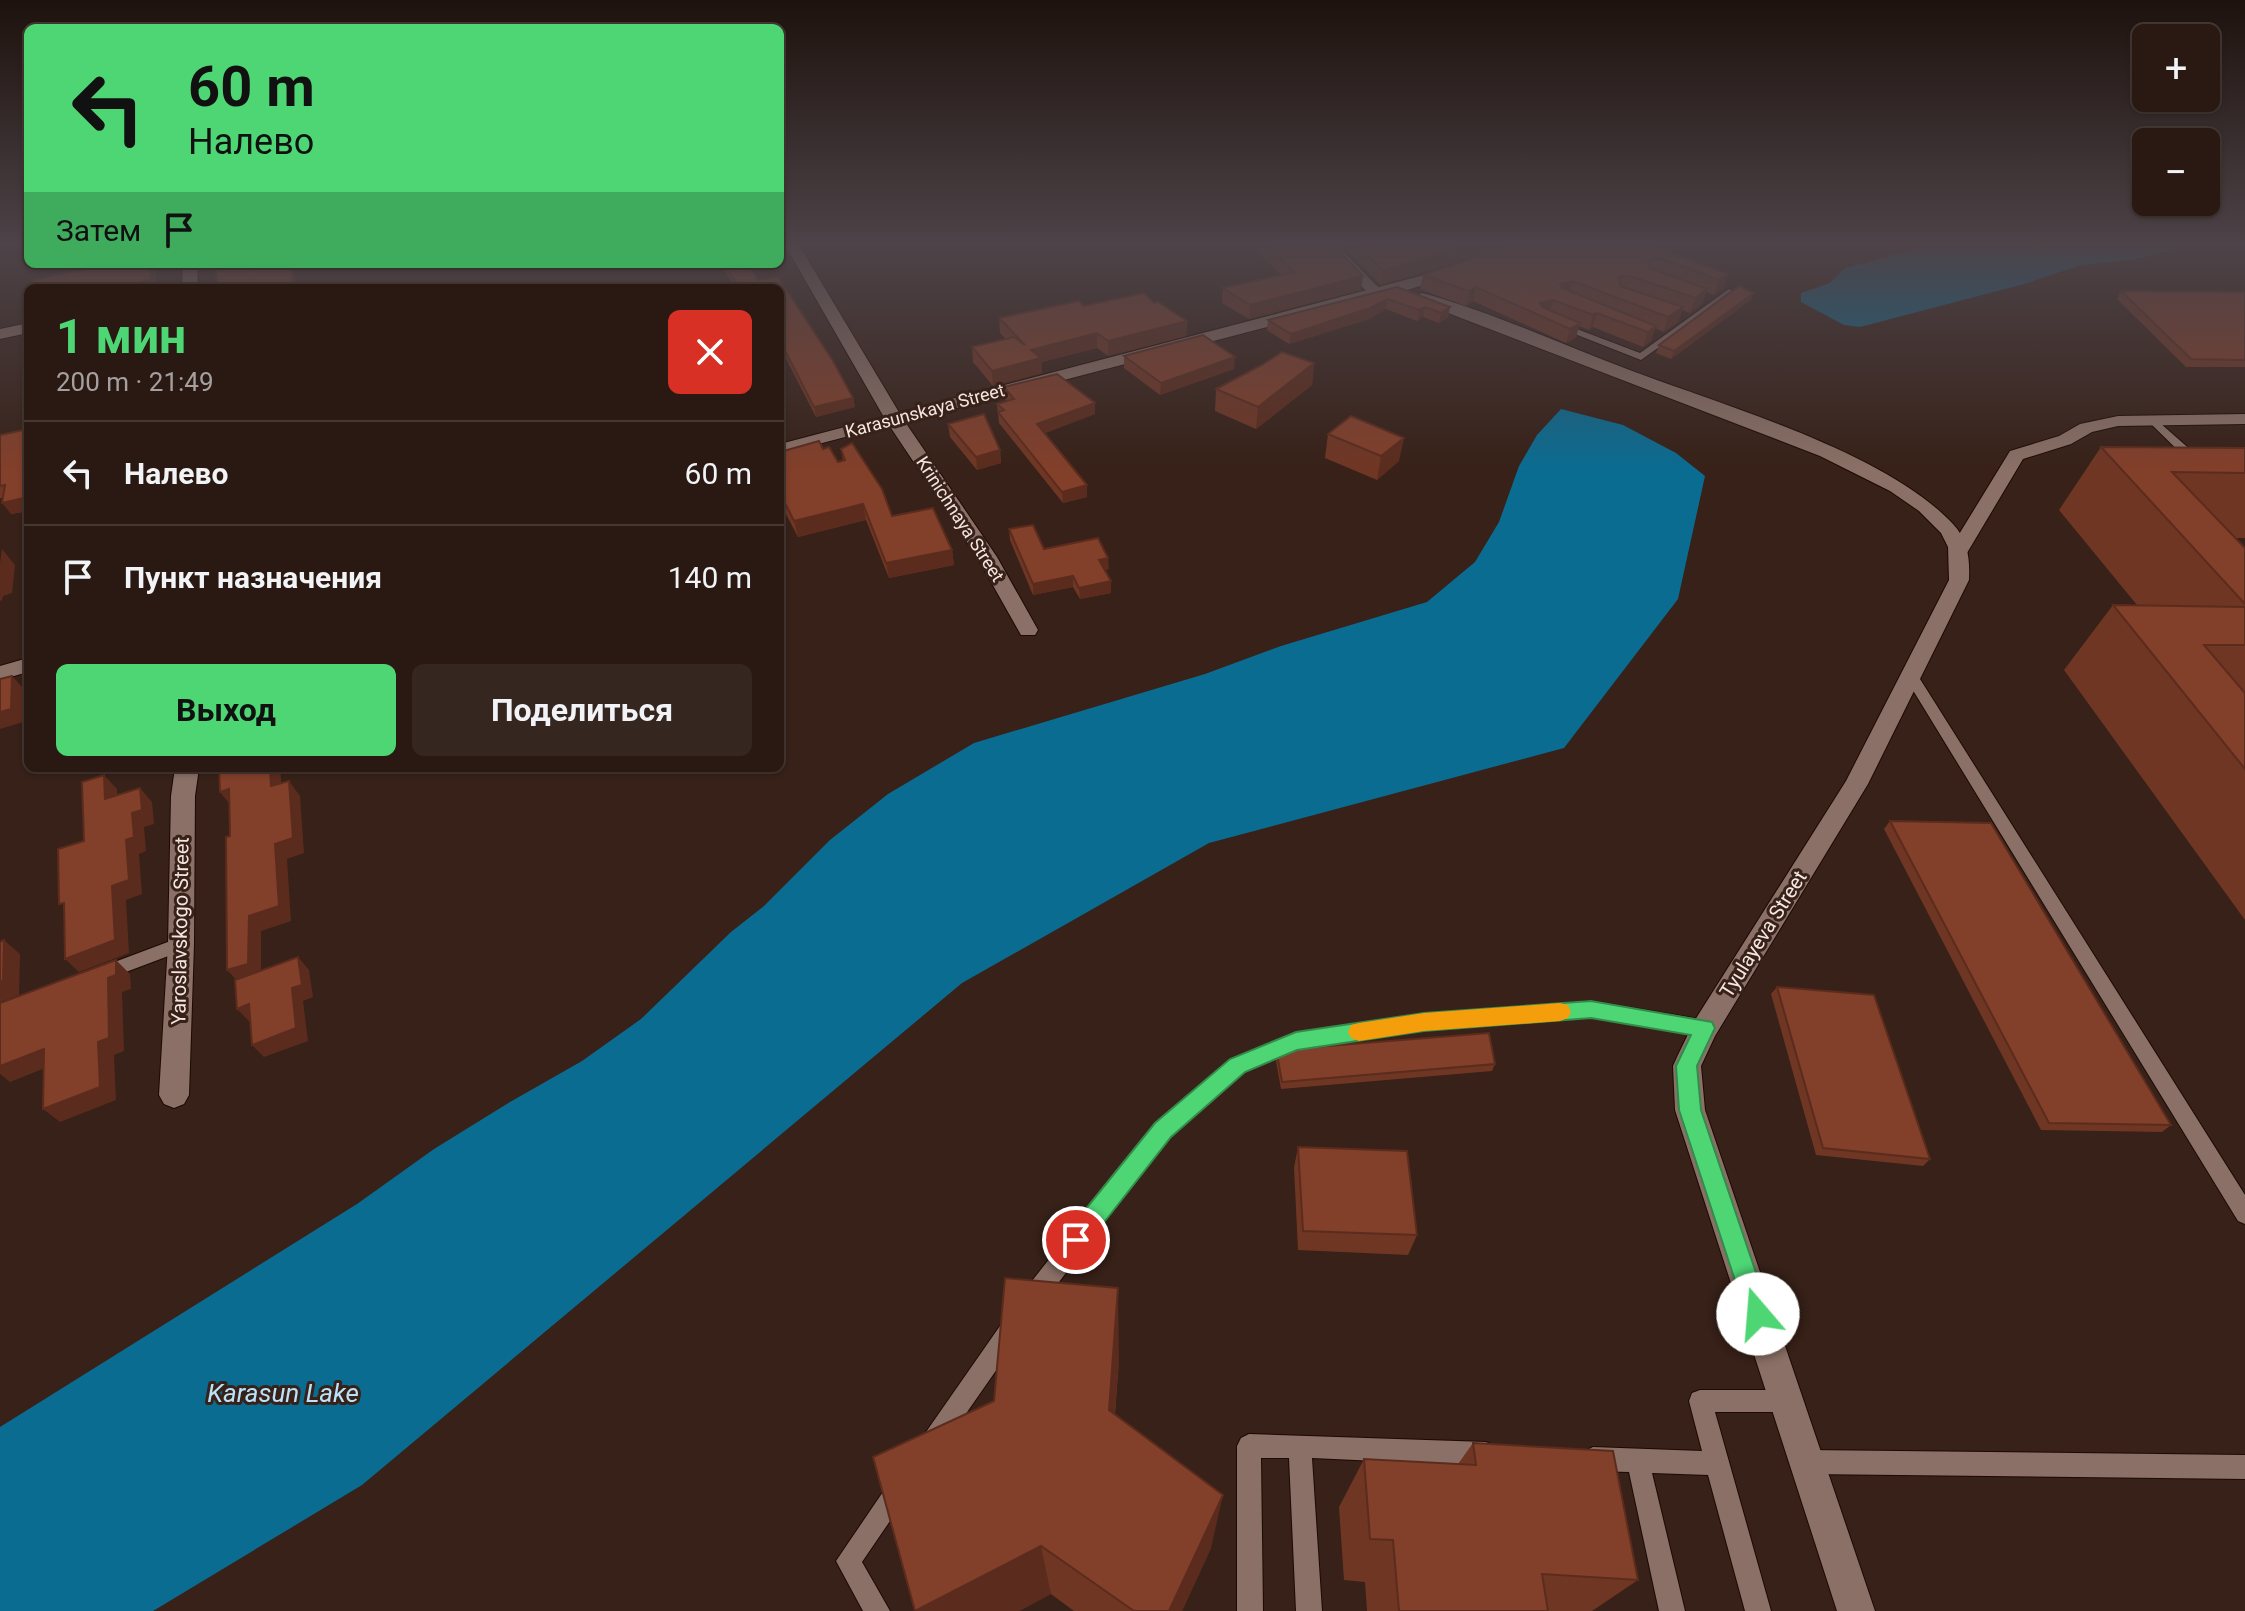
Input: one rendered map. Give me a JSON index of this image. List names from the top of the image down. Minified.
{"streets":{"street":["Karasunskaya Street","Krinichnaya Street","Yaroslavskogo Street","Tyulayeva Street"]},"crossings":[["Karasunskaya Street","Krinichnaya Street"]],"water":["Karasun Lake"],"page":{"map_buttons":["+","−"],"turn":["60 m","Налево"],"then":"Затем","heading":["1 мин","200 m · 21:49"],"list":[{"name":"Налево","value":"60 m"},{"name":"Пункт назначения","value":"140 m"}],"buttons":["Выход","Поделиться"]}}
